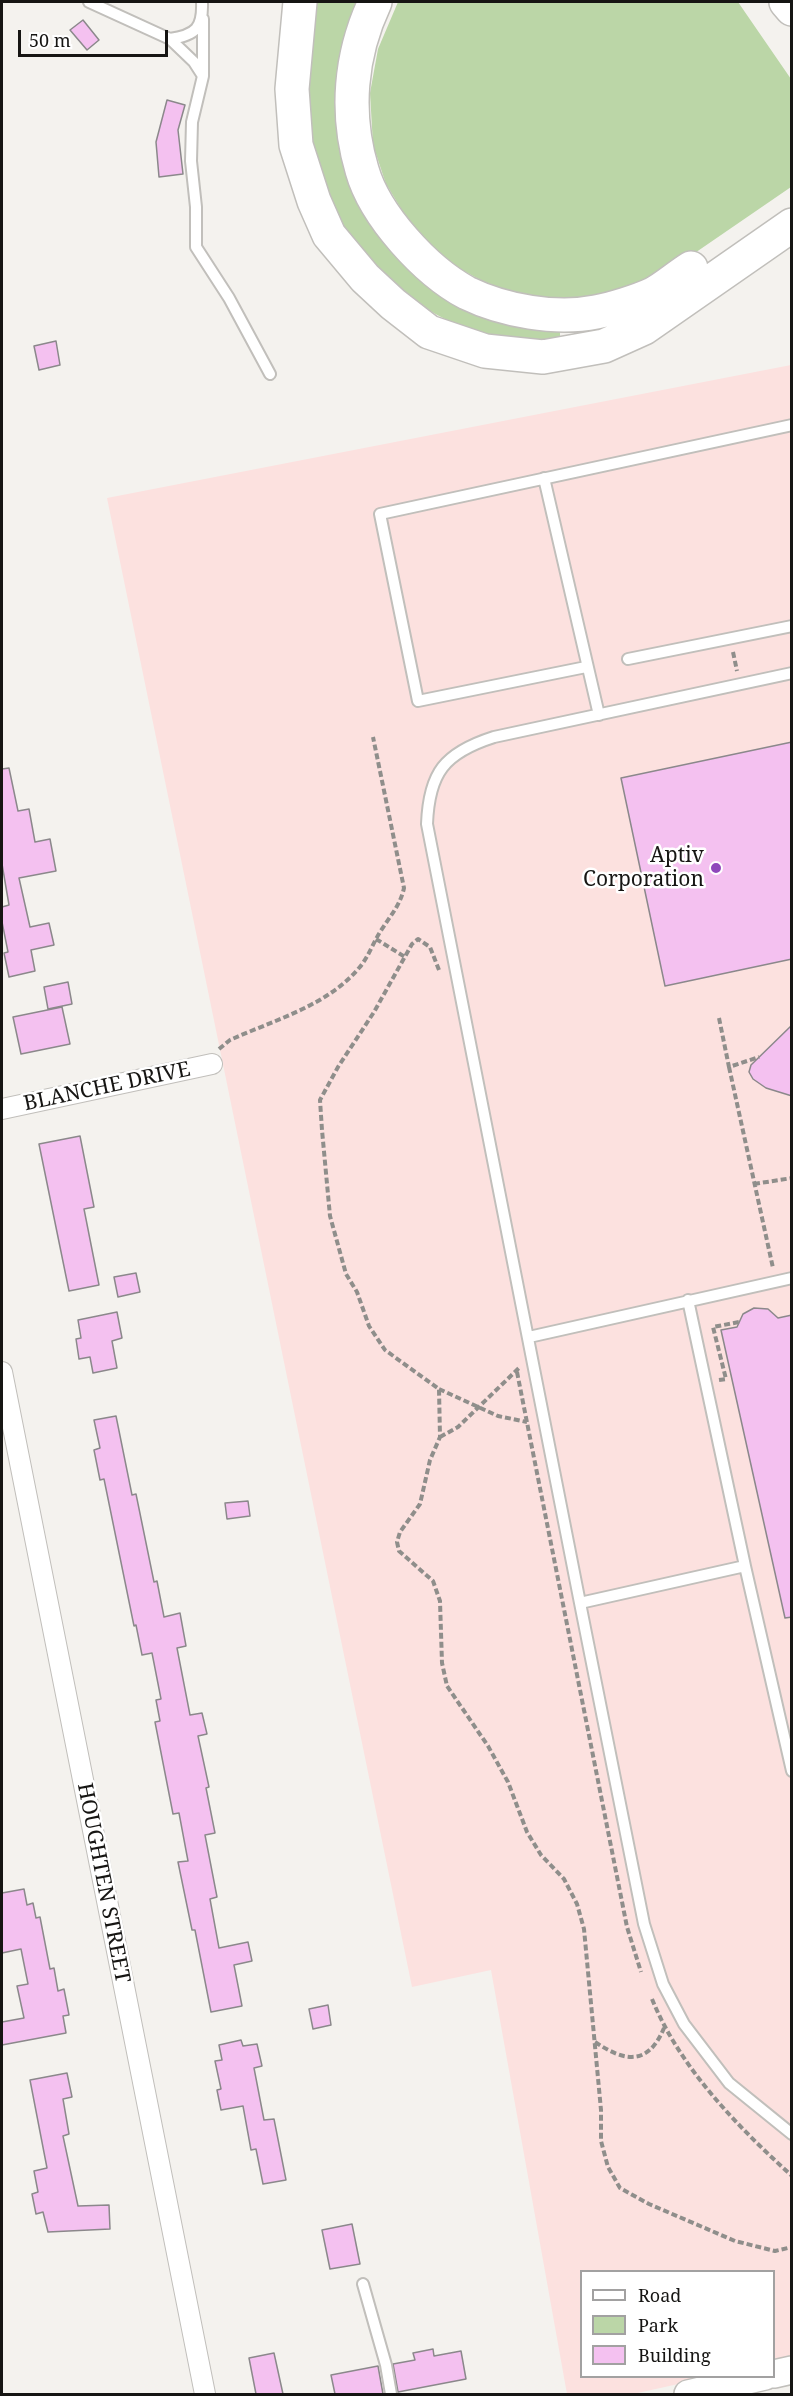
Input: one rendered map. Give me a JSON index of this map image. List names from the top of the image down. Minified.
{"streets":{"street":["BLANCHE DRIVE","HOUGHTEN STREET"]},"places":["Aptiv Corporation"],"legend":["Road","Park","Building"],"scale_bar":"50 m"}
